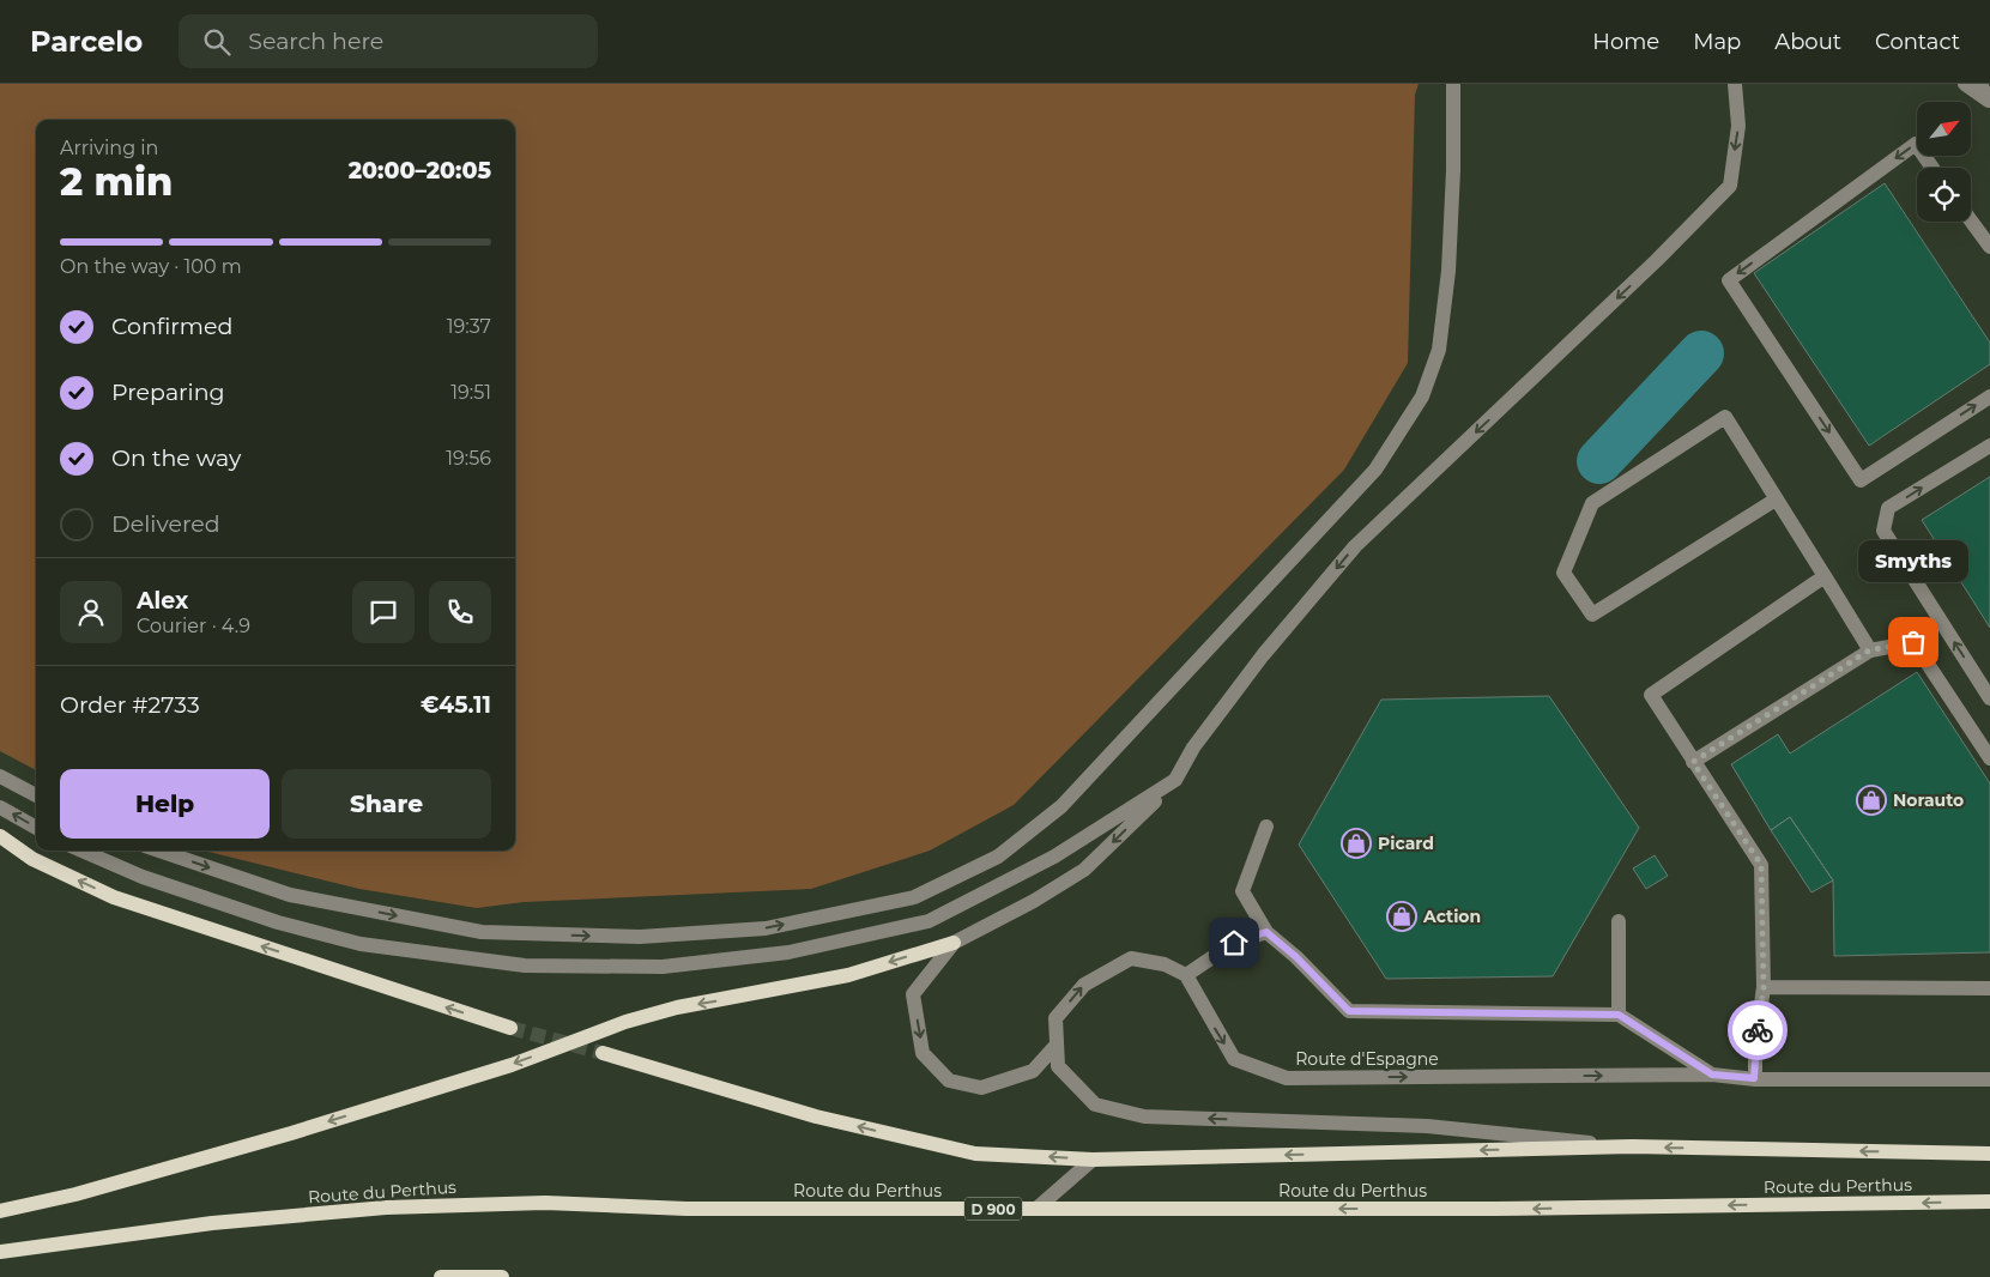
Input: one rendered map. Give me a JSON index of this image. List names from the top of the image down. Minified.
{"streets":{"main road":["Route du Perthus","D 900"],"street":["Route d'Espagne"]},"places":{"other":["Smyths"],"shop":["Norauto","Picard","Action"]},"north":"top right","page":{"header":"Parcelo","search":"Search here","nav":["Home","Map","About","Contact"],"heading":["2 min","Arriving in","20:00–20:05"],"panel":["Alex","Courier · 4.9","Order #2733","€45.11"],"bar":"On the way · 100 m","list":[["Confirmed","19:37"],["Preparing","19:51"],["On the way","19:56"],"Delivered"],"bubble":"Smyths","buttons":["Help","Share"]}}
